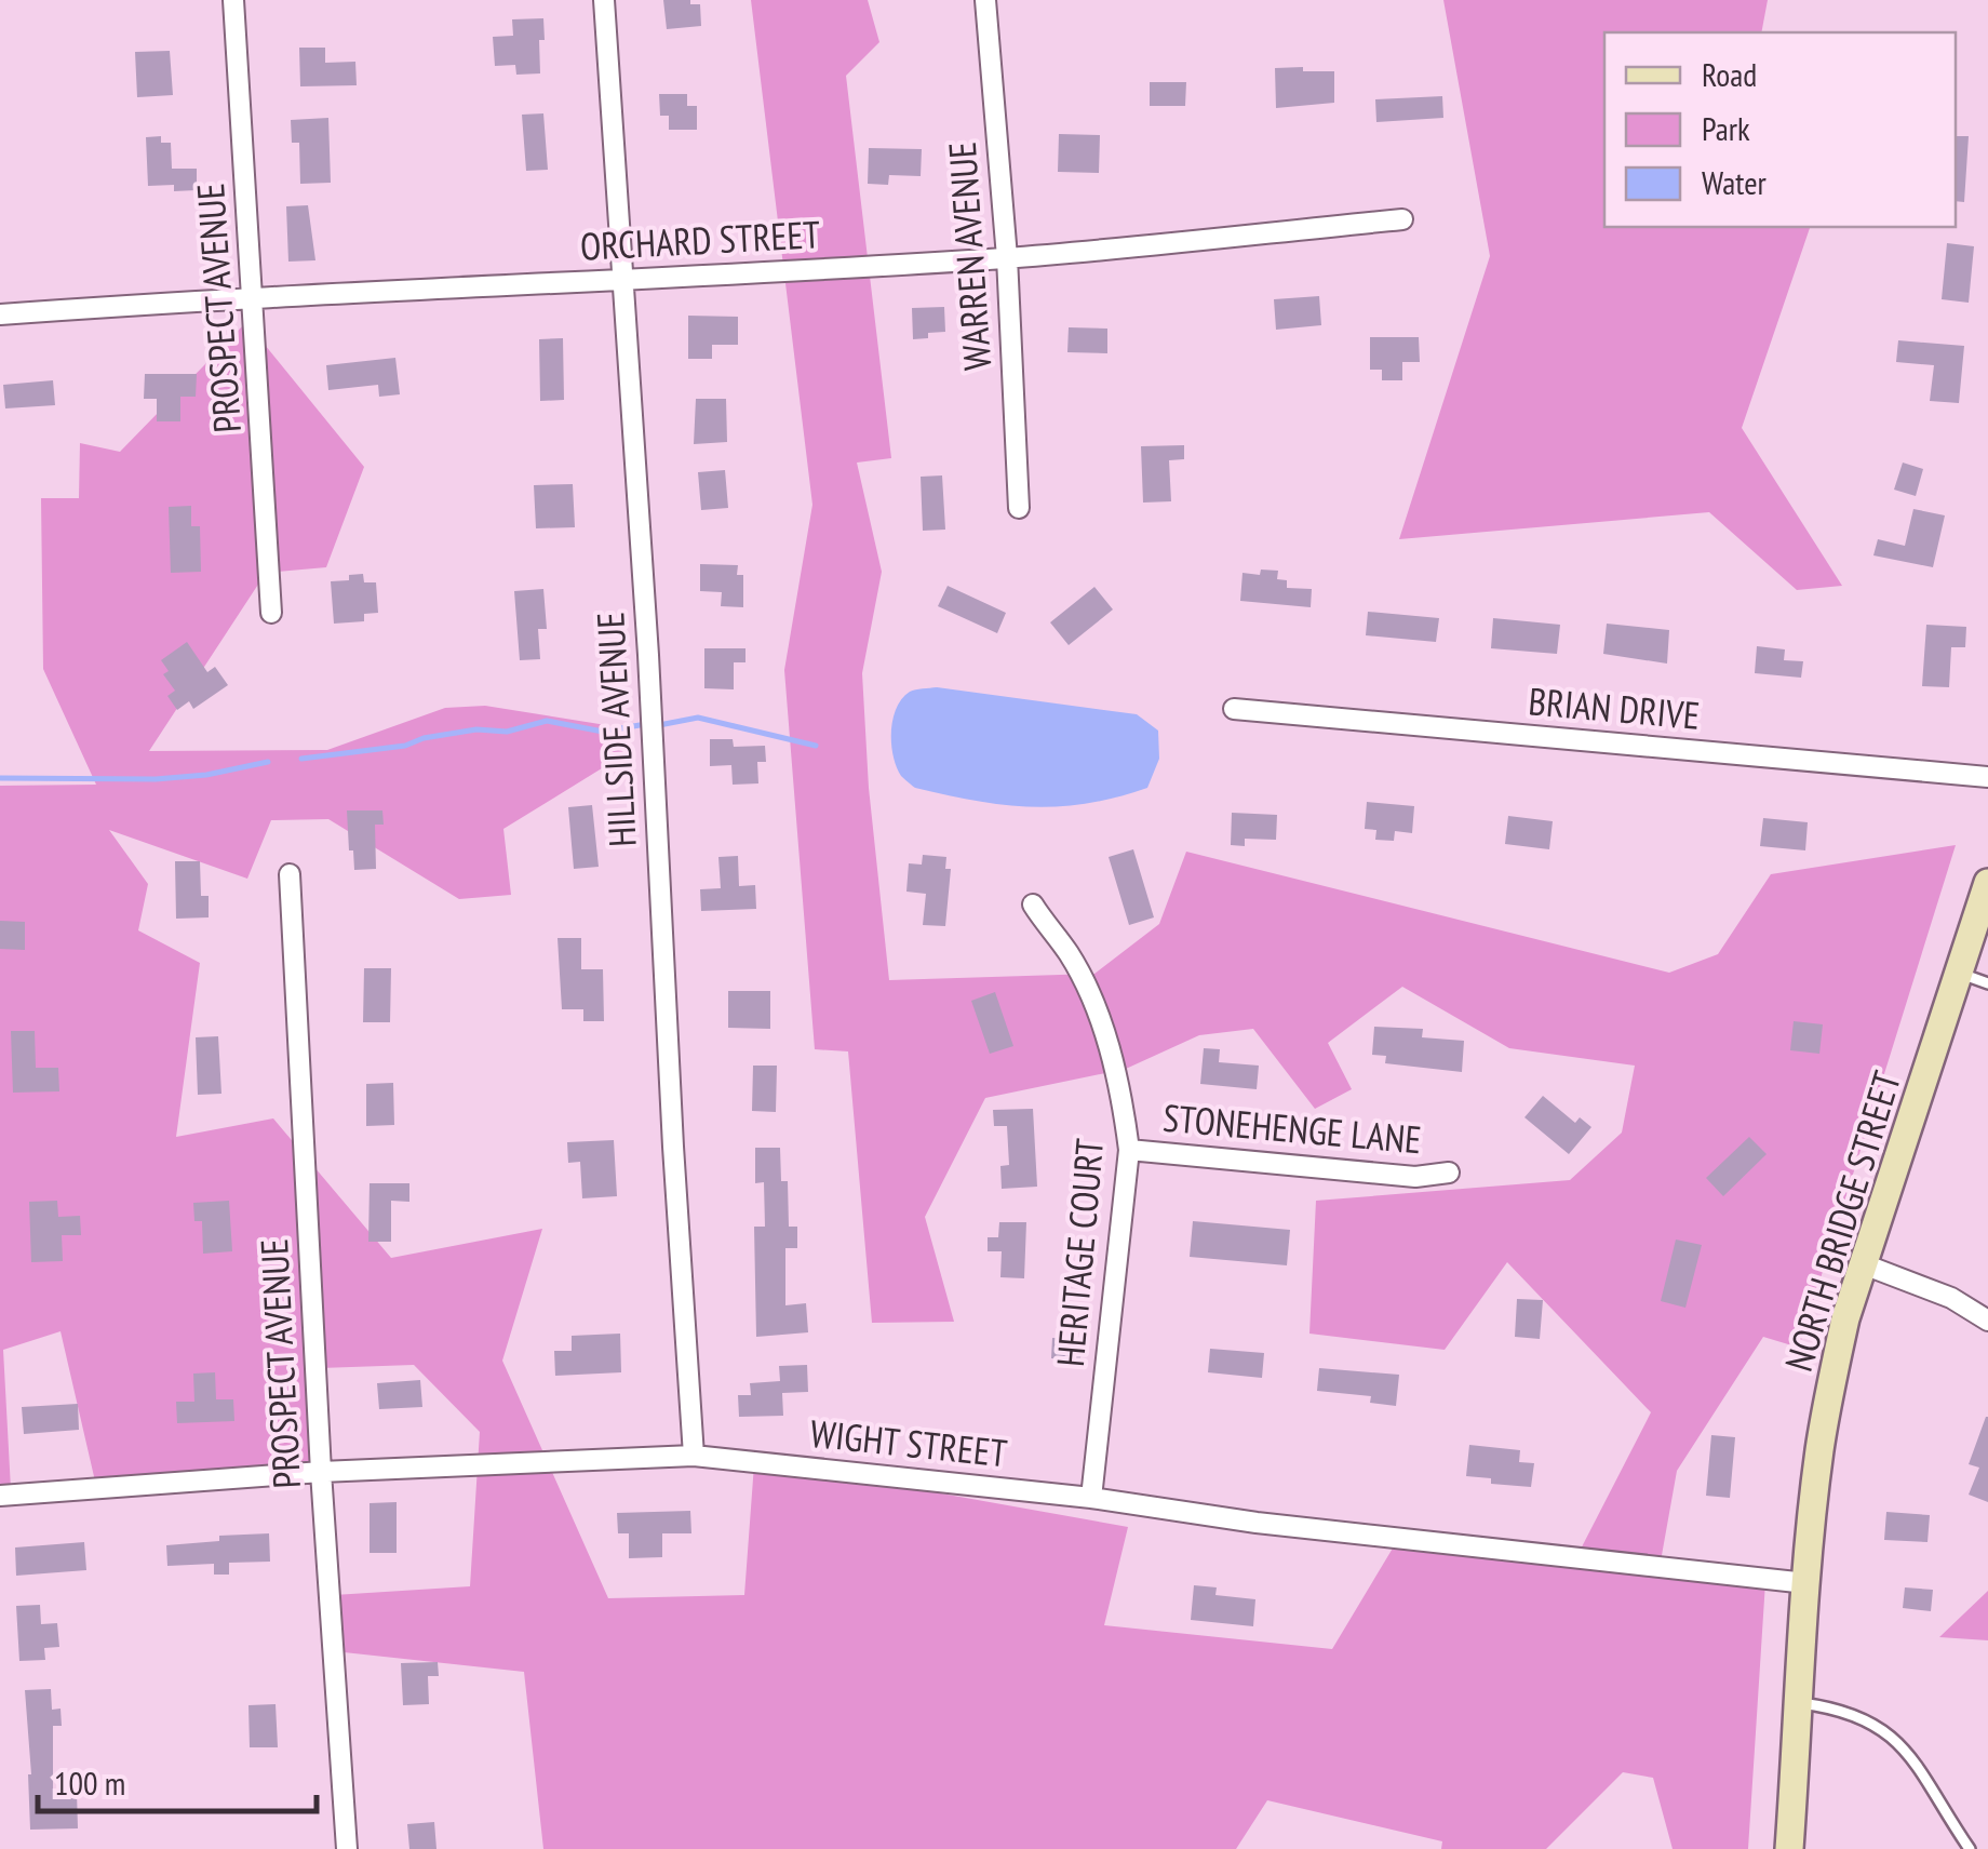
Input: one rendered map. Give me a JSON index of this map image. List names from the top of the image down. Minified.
{"streets":{"street":["ORCHARD STREET","WARREN AVENUE","PROSPECT AVENUE","BRIAN DRIVE","HILLSIDE AVENUE","STONEHENGE LANE","NORTH BRIDGE STREET","HERITAGE COURT","WIGHT STREET"]},"crossings":[["ORCHARD STREET","WARREN AVENUE"],["ORCHARD STREET","PROSPECT AVENUE"],["ORCHARD STREET","HILLSIDE AVENUE"],["PROSPECT AVENUE","WIGHT STREET"],["HILLSIDE AVENUE","WIGHT STREET"],["STONEHENGE LANE","HERITAGE COURT"],["NORTH BRIDGE STREET","WIGHT STREET"],["HERITAGE COURT","WIGHT STREET"]],"legend":["Road","Park","Water"],"scale_bar":"100 m"}
